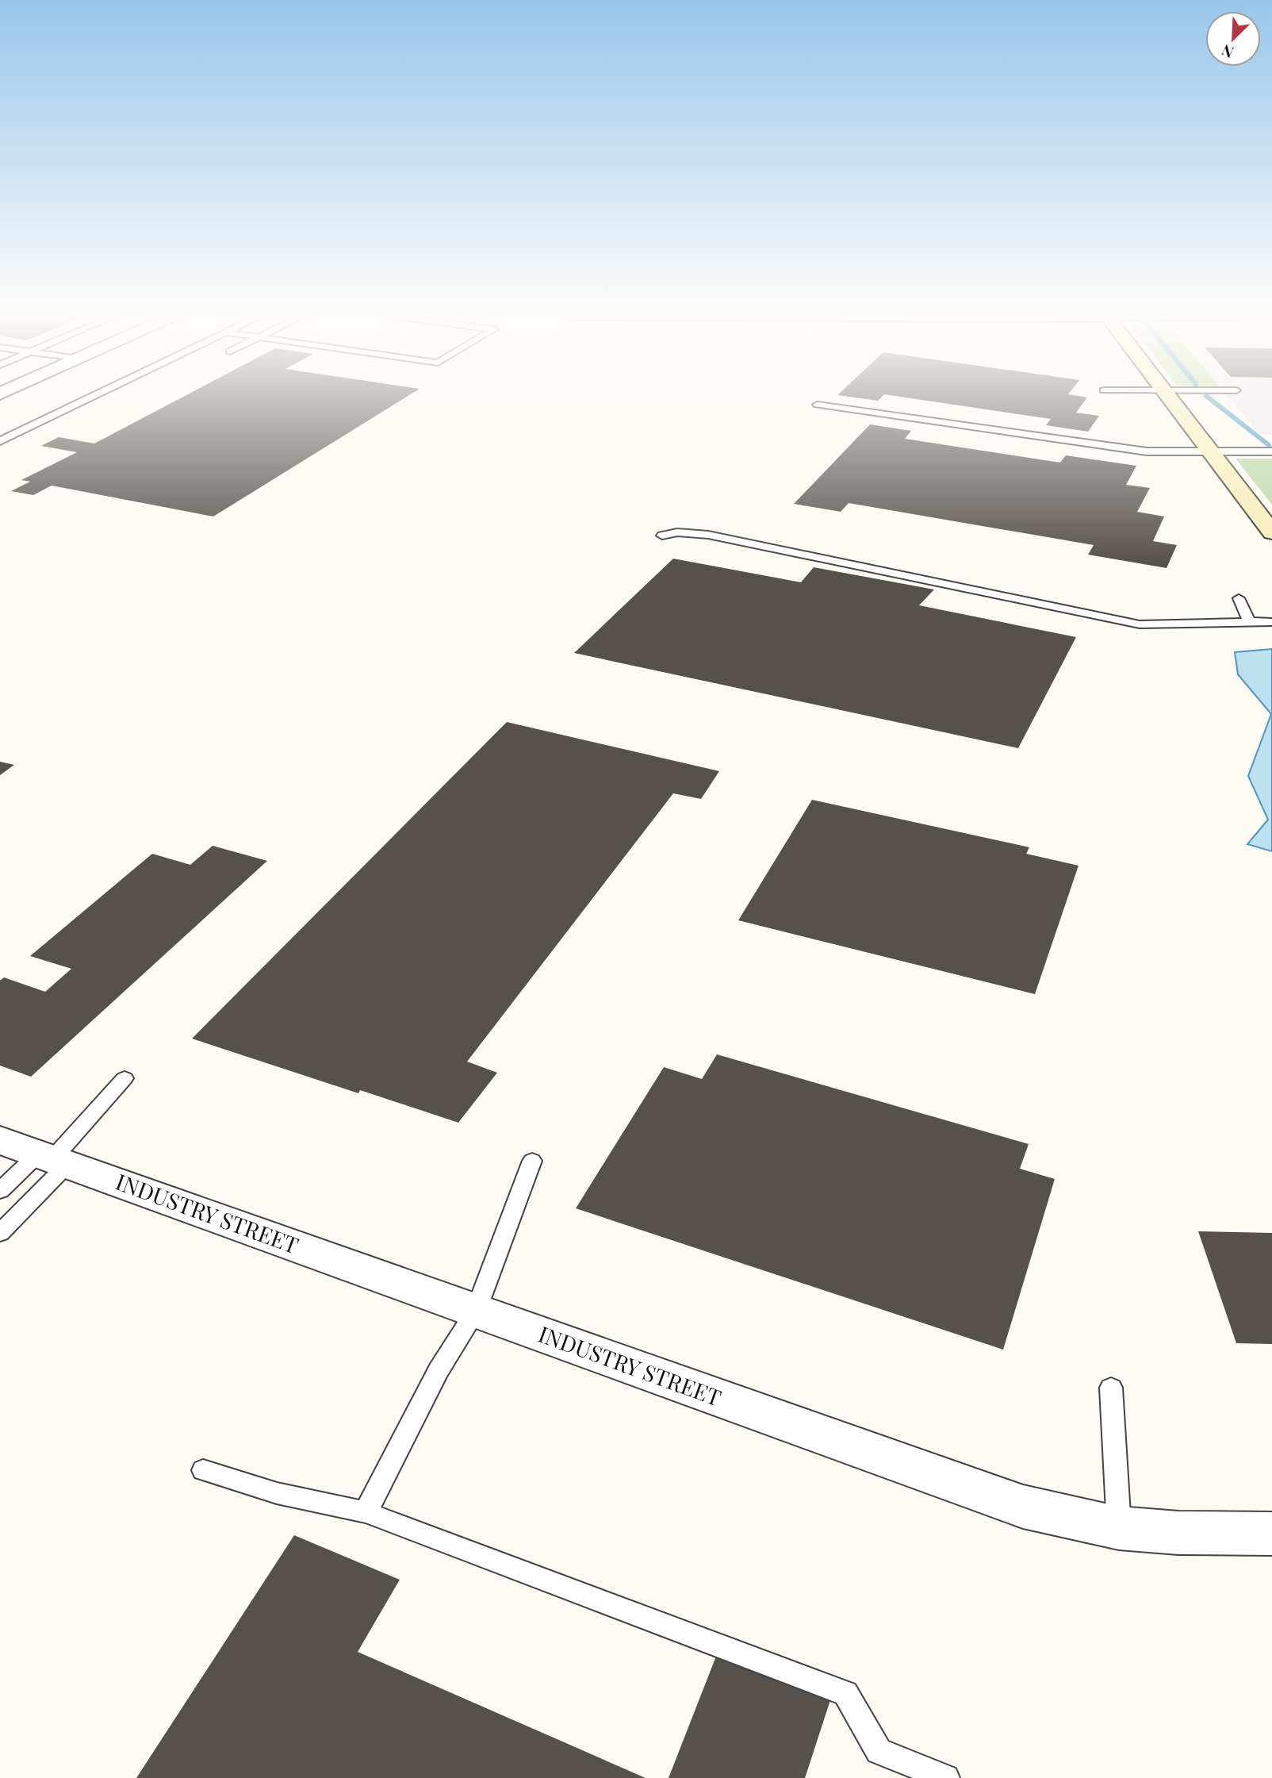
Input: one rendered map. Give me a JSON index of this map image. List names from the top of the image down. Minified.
{"streets":{"street":["INDUSTRY STREET"]},"north":"bottom left"}
